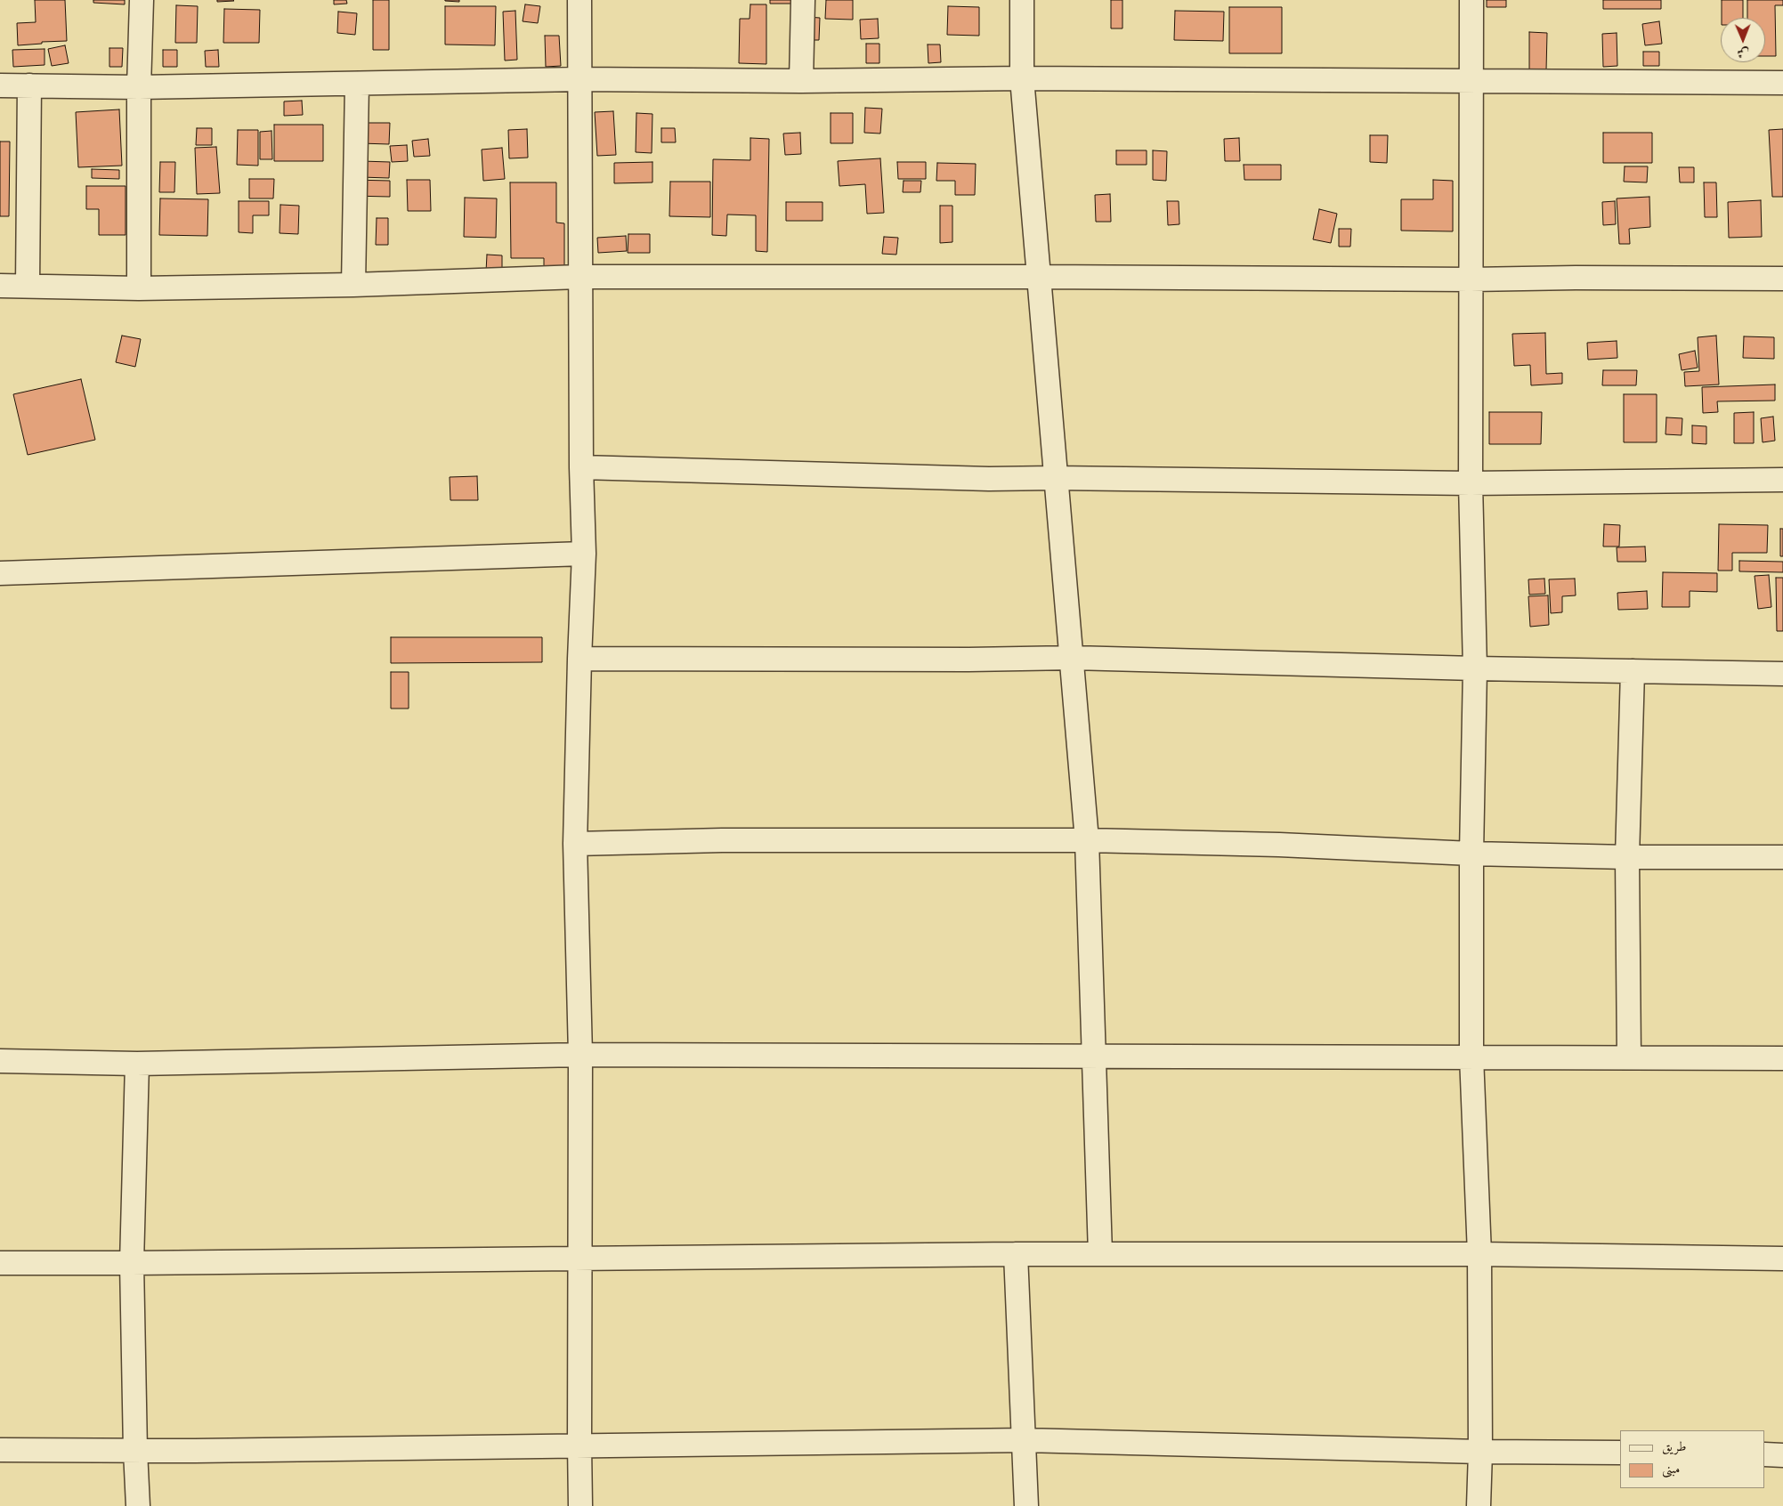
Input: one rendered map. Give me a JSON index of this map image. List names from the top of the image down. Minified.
{"legend":["طريق","مبنى"],"north":"bottom"}
